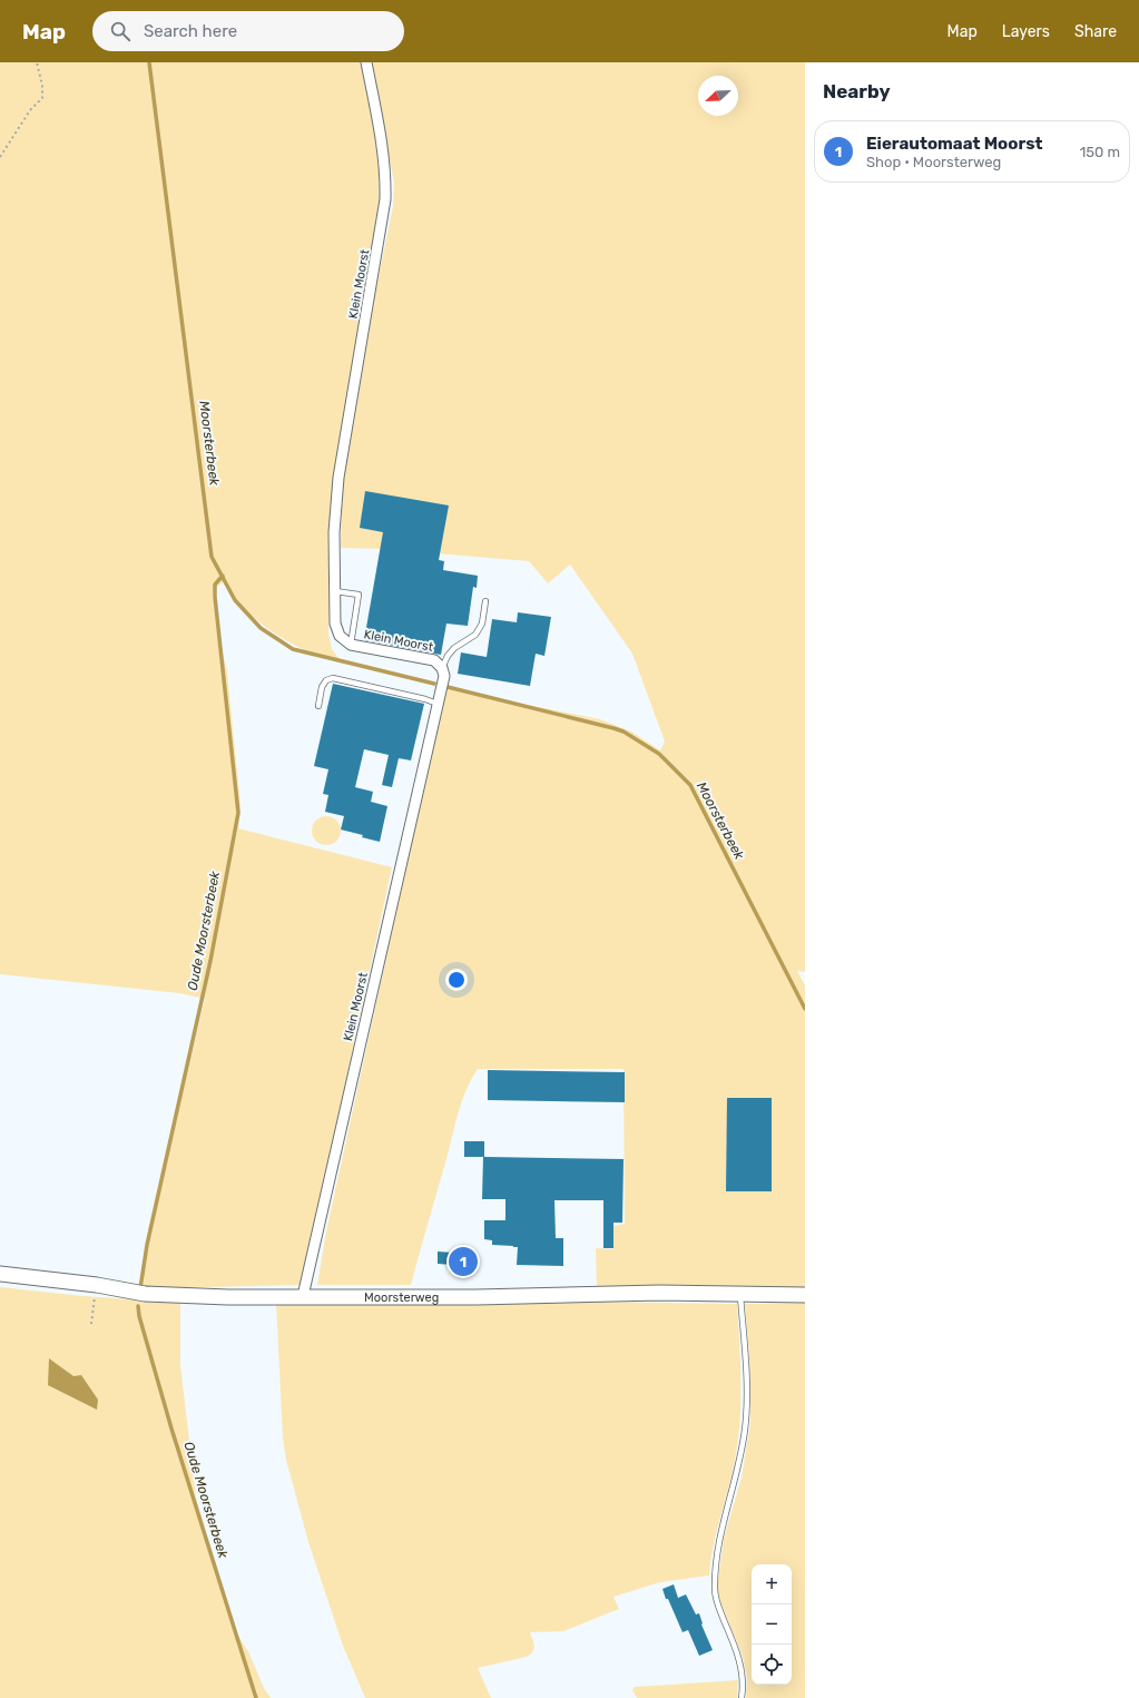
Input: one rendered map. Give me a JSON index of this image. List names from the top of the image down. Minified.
{"streets":{"street":["Klein Moorst","Moorsterweg"]},"crossings":[["Klein Moorst","Moorsterweg"]],"water":["Moorsterbeek","Oude Moorsterbeek"],"north":"bottom left","page":{"header":"Map","search":"Search here","nav":["Map","Layers","Share"],"heading":"Nearby","list":[{"mark":"1","name":"Eierautomaat Moorst","note":"Shop · Moorsterweg","value":"150 m"}],"pins":"1","map_buttons":["+","−"]}}
